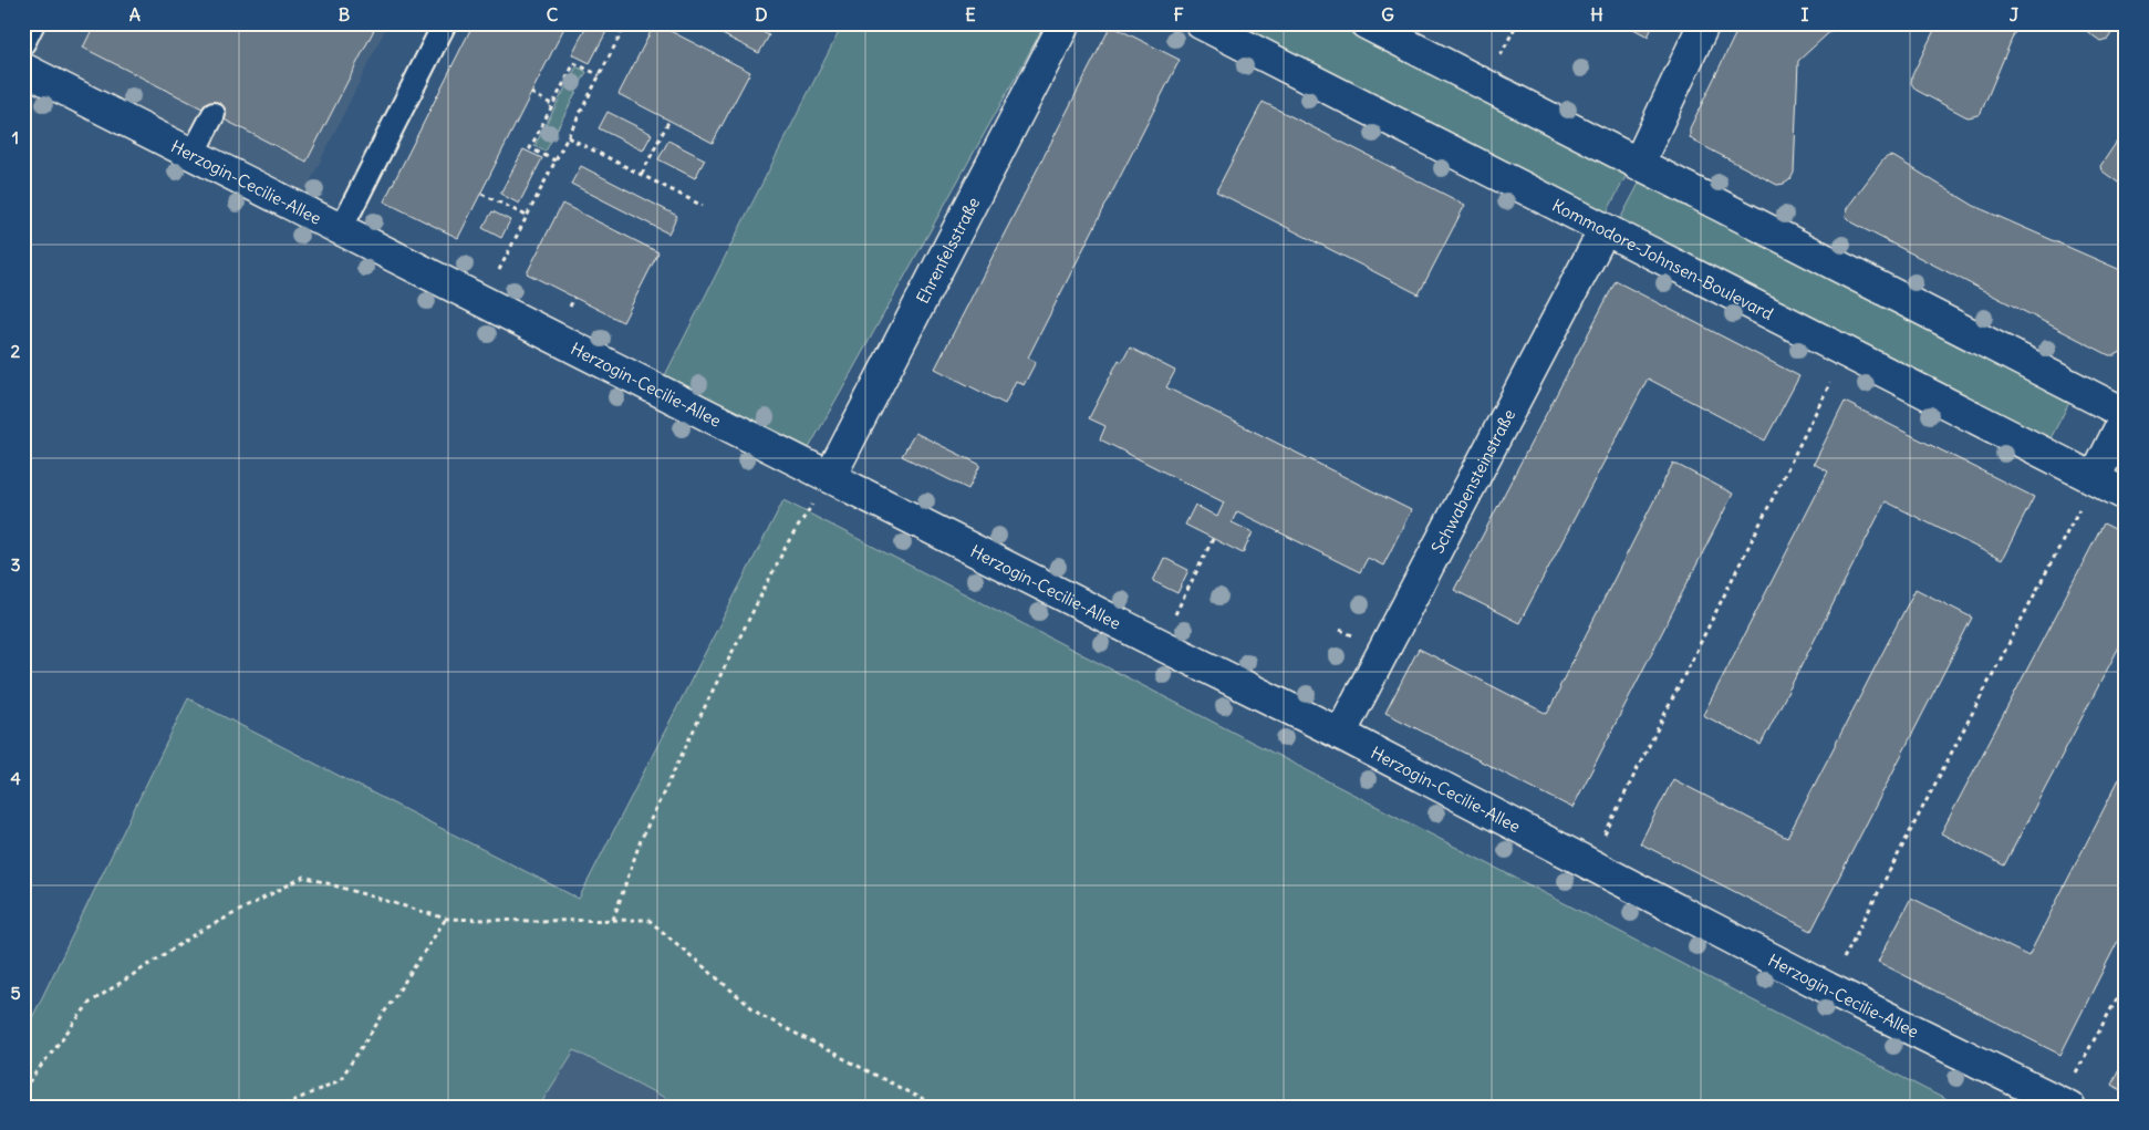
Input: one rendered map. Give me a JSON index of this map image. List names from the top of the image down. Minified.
{"streets":{"street":["Herzogin-Cecilie-Allee","Ehrenfelsstraße","Kommodore-Johnsen-Boulevard","Schwabensteinstraße"]},"crossings":[["Herzogin-Cecilie-Allee","Ehrenfelsstraße"],["Herzogin-Cecilie-Allee","Schwabensteinstraße"],["Kommodore-Johnsen-Boulevard","Schwabensteinstraße"]],"grid":{"columns":["A","B","C","D","E","F","G","H","I","J"],"rows":["1","2","3","4","5"]}}
